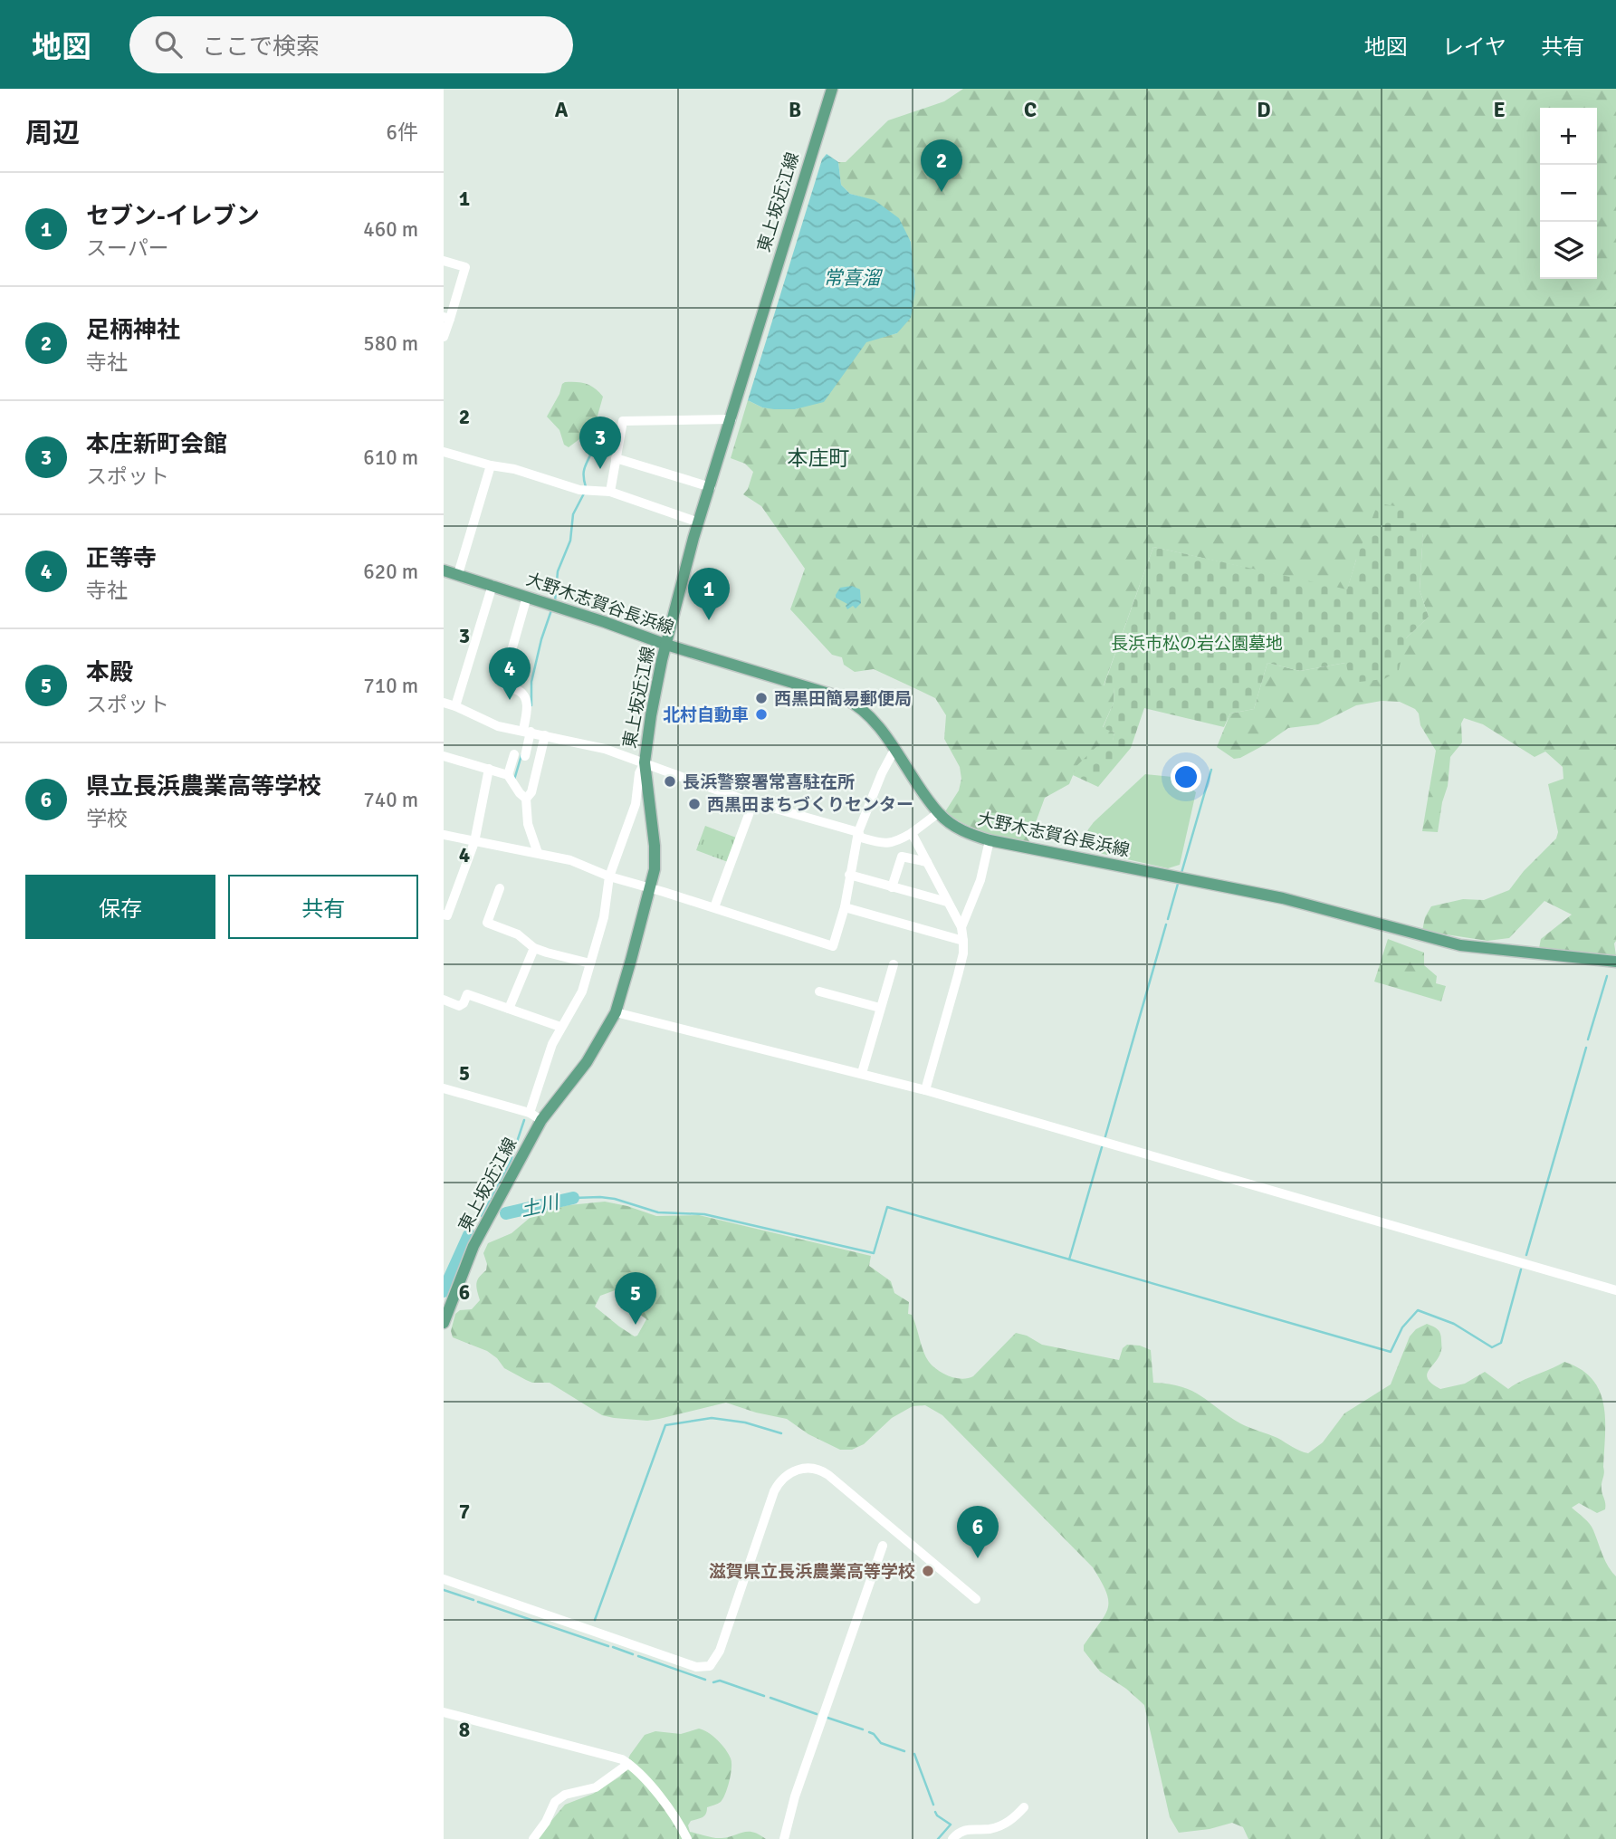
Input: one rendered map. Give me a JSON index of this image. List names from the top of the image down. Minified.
{"streets":{"main road":["東上坂近江線","大野木志賀谷長浜線"]},"crossings":[["東上坂近江線","大野木志賀谷長浜線"]],"districts":["本庄町"],"water":["常喜溜","土川"],"parks":["長浜市松の岩公園墓地"],"places":["西黒田簡易郵便局","北村自動車","長浜警察署常喜駐在所","西黒田まちづくりセンター","滋賀県立長浜農業高等学校"],"page":{"header":"地図","search":"ここで検索","nav":["地図","レイヤ","共有"],"heading":["周辺","6件"],"map_buttons":["+","−"],"pins":["2","3","1","4","5","6"],"list":[{"mark":"1","name":"セブン-イレブン","note":"スーパー","value":"460 m"},{"mark":"2","name":"足柄神社","note":"寺社","value":"580 m"},{"mark":"3","name":"本庄新町会館","note":"スポット","value":"610 m"},{"mark":"4","name":"正等寺","note":"寺社","value":"620 m"},{"mark":"5","name":"本殿","note":"スポット","value":"710 m"},{"mark":"6","name":"県立長浜農業高等学校","note":"学校","value":"740 m"}],"buttons":["保存","共有"]},"grid":{"columns":["A","B","C","D","E"],"rows":["1","2","3","4","5","6","7","8"]}}
